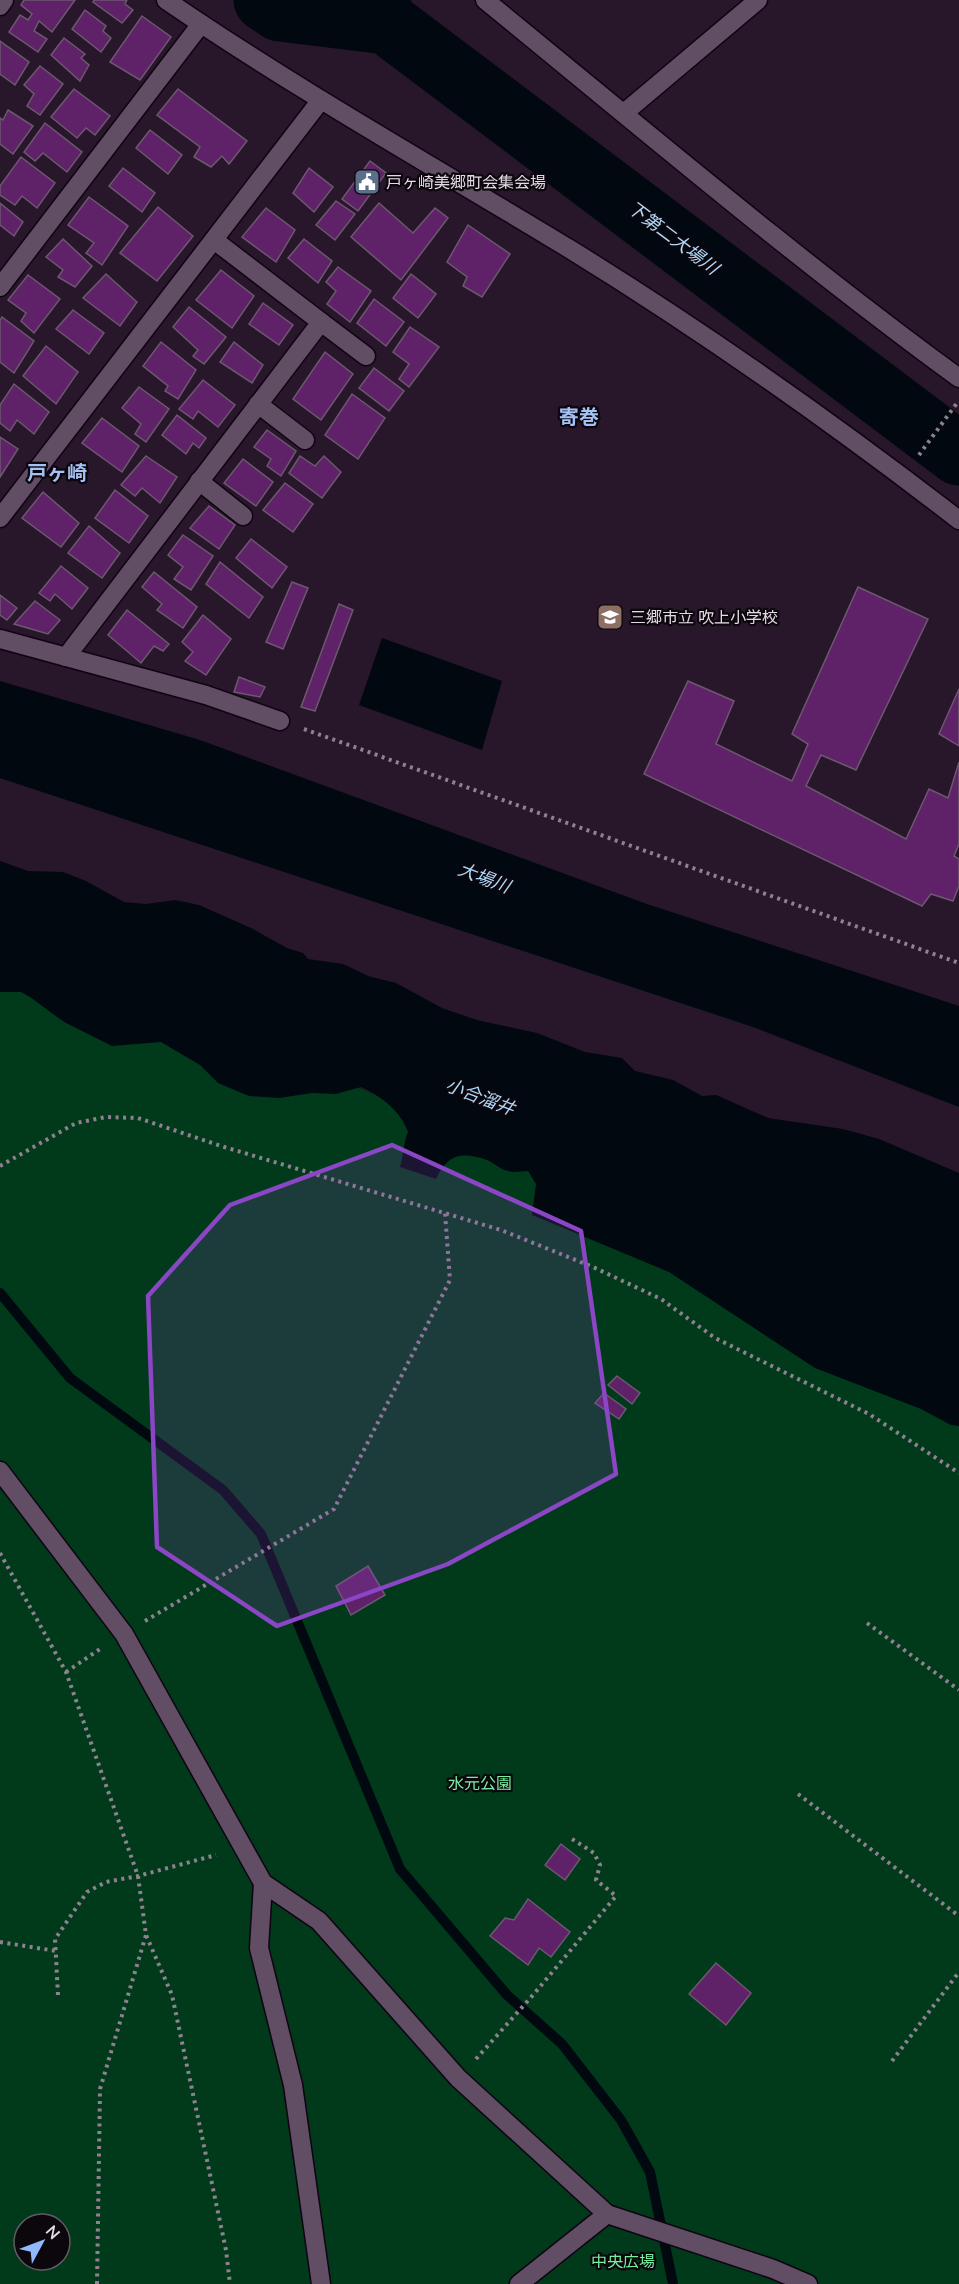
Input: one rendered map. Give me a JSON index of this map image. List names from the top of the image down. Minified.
{"districts":["寄巻","戸ヶ崎"],"water":["下第二大場川","大場川","小合溜井"],"parks":["水元公園","中央広場"],"places":{"public building":["戸ヶ崎美郷町会集会場"],"school or university":["三郷市立 吹上小学校"]},"north":"top right"}
